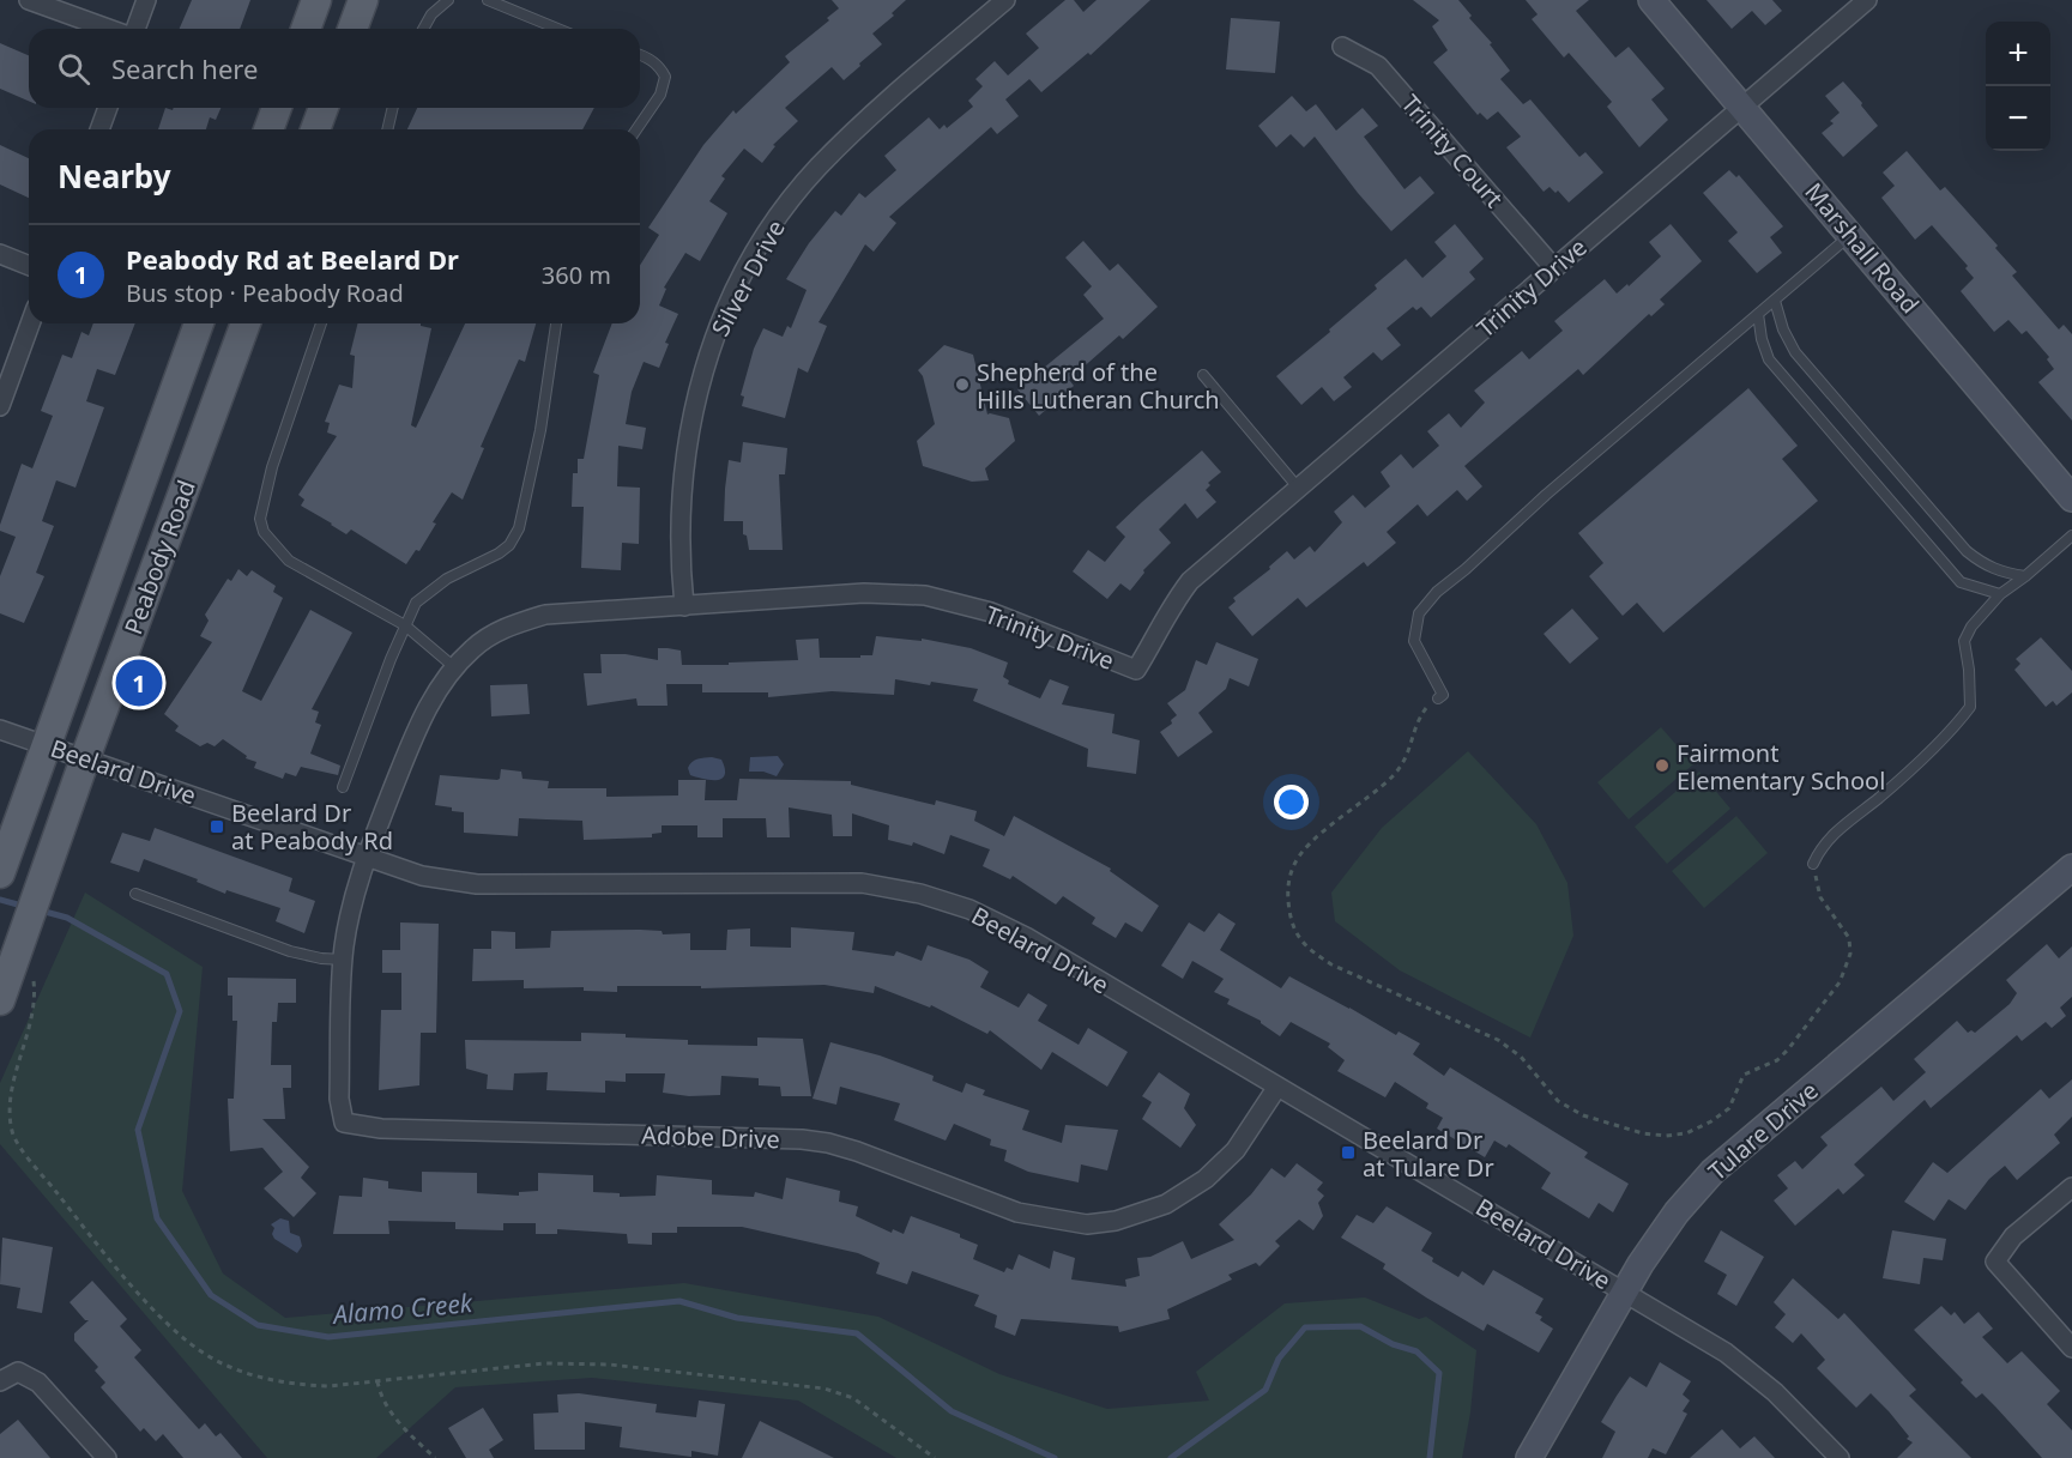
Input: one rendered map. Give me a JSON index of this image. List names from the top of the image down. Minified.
{"streets":{"main road":["Peabody Road"],"street":["Trinity Court","Marshall Road","Silver Drive","Trinity Drive","Beelard Drive","Tulare Drive","Adobe Drive"]},"crossings":[["Trinity Court","Trinity Drive"],["Marshall Road","Trinity Drive"],["Silver Drive","Trinity Drive"],["Trinity Drive","Beelard Drive"],["Trinity Drive","Adobe Drive"],["Peabody Road","Beelard Drive"],["Beelard Drive","Tulare Drive"],["Beelard Drive","Adobe Drive"]],"water":["Alamo Creek"],"places":{"other":["Shepherd of the Hills Lutheran Church","Fairmont Elementary School"],"transit":["Beelard Dr at Peabody Rd","Beelard Dr at Tulare Dr"]},"page":{"map_buttons":["+","−"],"search":"Search here","heading":"Nearby","list":[{"mark":"1","name":"Peabody Rd at Beelard Dr","note":"Bus stop · Peabody Road","value":"360 m"}],"pins":"1"}}
